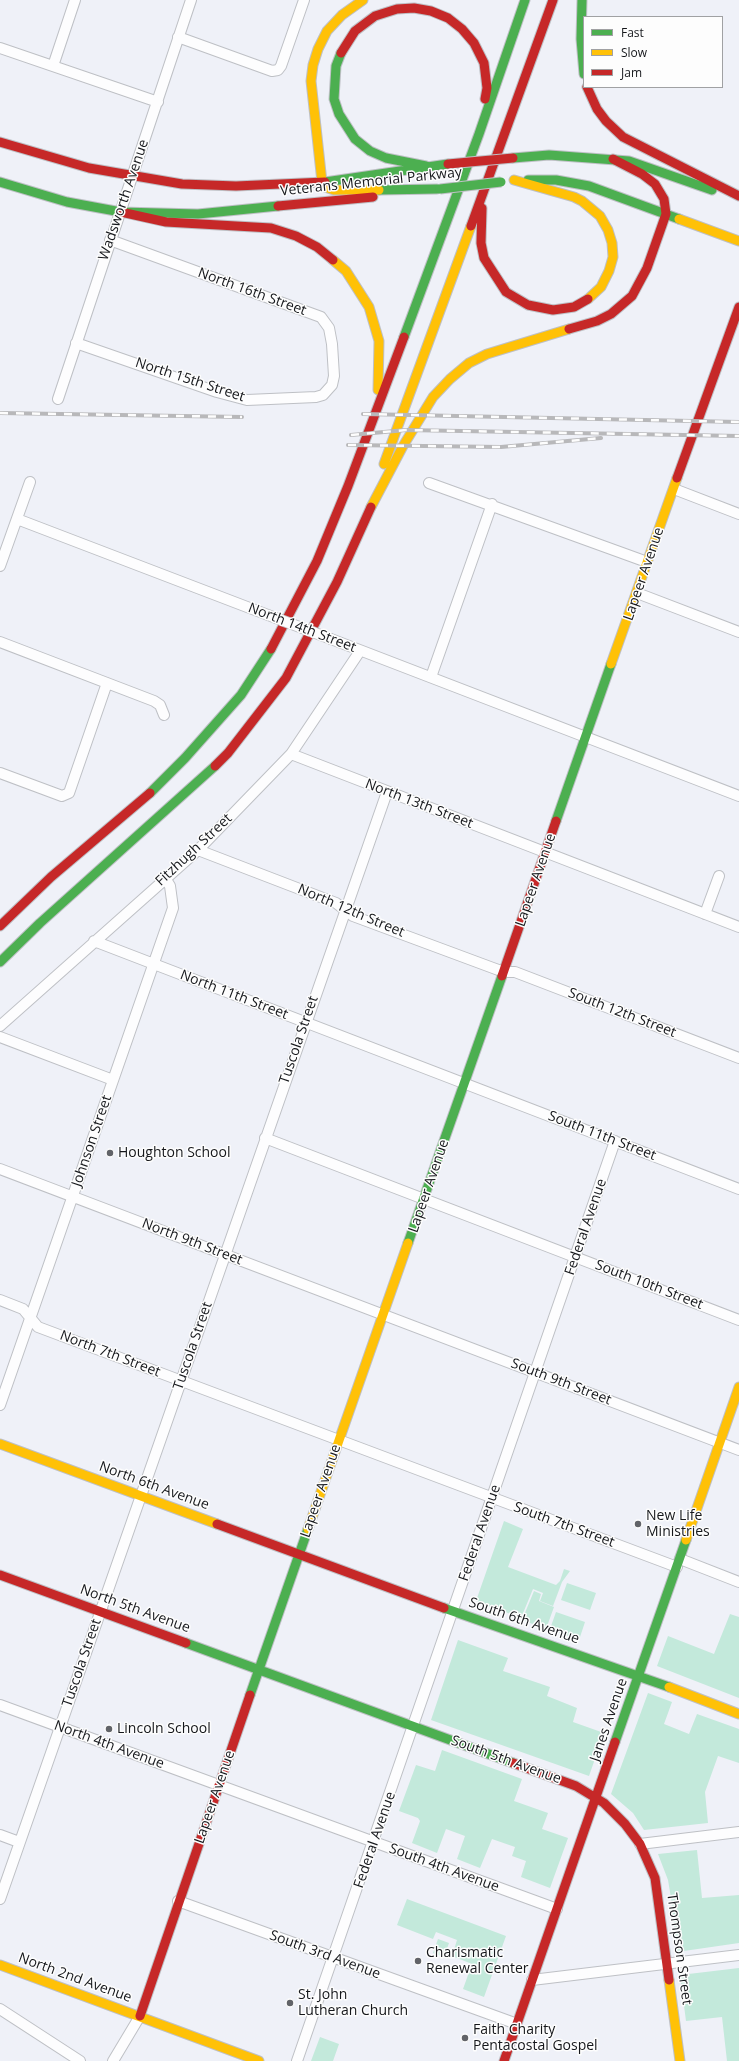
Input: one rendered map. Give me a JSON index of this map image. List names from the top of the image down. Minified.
{"streets":{"main road":["Veterans Memorial Parkway","Lapeer Avenue","North 6th Avenue","North 5th Avenue","South 6th Avenue","Janes Avenue","South 5th Avenue","Thompson Street","North 2nd Avenue"],"street":["Wadsworth Avenue","North 16th Street","North 15th Street","North 14th Street","North 13th Street","Fitzhugh Street","North 12th Street","North 11th Street","South 12th Street","Tuscola Street","South 11th Street","Johnson Street","Federal Avenue","North 9th Street","South 10th Street","North 7th Street","South 9th Street","South 7th Street","North 4th Avenue","South 4th Avenue","South 3rd Avenue"]},"crossings":[["Veterans Memorial Parkway","Wadsworth Avenue"],["Wadsworth Avenue","North 16th Street"],["Wadsworth Avenue","North 15th Street"],["North 16th Street","North 15th Street"],["Lapeer Avenue","North 14th Street"],["Lapeer Avenue","North 13th Street"],["Lapeer Avenue","North 12th Street"],["Lapeer Avenue","North 11th Street"],["Lapeer Avenue","South 12th Street"],["Lapeer Avenue","South 11th Street"],["Lapeer Avenue","North 9th Street"],["Lapeer Avenue","South 10th Street"],["Lapeer Avenue","North 7th Street"],["Lapeer Avenue","South 9th Street"],["Lapeer Avenue","North 6th Avenue"],["Lapeer Avenue","South 7th Street"],["Lapeer Avenue","North 5th Avenue"],["Lapeer Avenue","South 6th Avenue"],["Lapeer Avenue","North 4th Avenue"],["Lapeer Avenue","South 5th Avenue"],["Lapeer Avenue","South 4th Avenue"],["Lapeer Avenue","South 3rd Avenue"],["Lapeer Avenue","North 2nd Avenue"],["North 14th Street","Fitzhugh Street"],["North 13th Street","Fitzhugh Street"],["North 13th Street","Tuscola Street"],["Fitzhugh Street","North 12th Street"],["Fitzhugh Street","North 11th Street"],["Fitzhugh Street","Johnson Street"],["North 12th Street","South 12th Street"],["North 12th Street","Tuscola Street"],["North 11th Street","Tuscola Street"],["North 11th Street","South 11th Street"],["North 11th Street","Johnson Street"],["Tuscola Street","North 9th Street"],["Tuscola Street","South 10th Street"],["Tuscola Street","North 7th Street"],["Tuscola Street","North 6th Avenue"],["Tuscola Street","North 5th Avenue"],["Tuscola Street","North 4th Avenue"],["South 11th Street","Federal Avenue"],["Johnson Street","North 9th Street"],["Johnson Street","North 7th Street"],["Federal Avenue","South 10th Street"],["Federal Avenue","South 9th Street"],["Federal Avenue","South 7th Street"],["Federal Avenue","South 6th Avenue"],["Federal Avenue","South 5th Avenue"],["Federal Avenue","South 4th Avenue"],["Federal Avenue","South 3rd Avenue"],["North 9th Street","South 9th Street"],["North 7th Street","South 7th Street"],["South 9th Street","Janes Avenue"],["North 6th Avenue","South 6th Avenue"],["South 7th Street","Janes Avenue"],["North 5th Avenue","South 5th Avenue"],["South 6th Avenue","Janes Avenue"],["Janes Avenue","South 5th Avenue"],["Janes Avenue","South 4th Avenue"],["Janes Avenue","South 3rd Avenue"],["North 4th Avenue","South 4th Avenue"],["South 5th Avenue","Thompson Street"]],"places":["Houghton School","New Life Ministries","Lincoln School","Charismatic Renewal Center","St. John Lutheran Church","Faith Charity Pentacostal Gospel"],"legend":["Fast","Slow","Jam"]}
